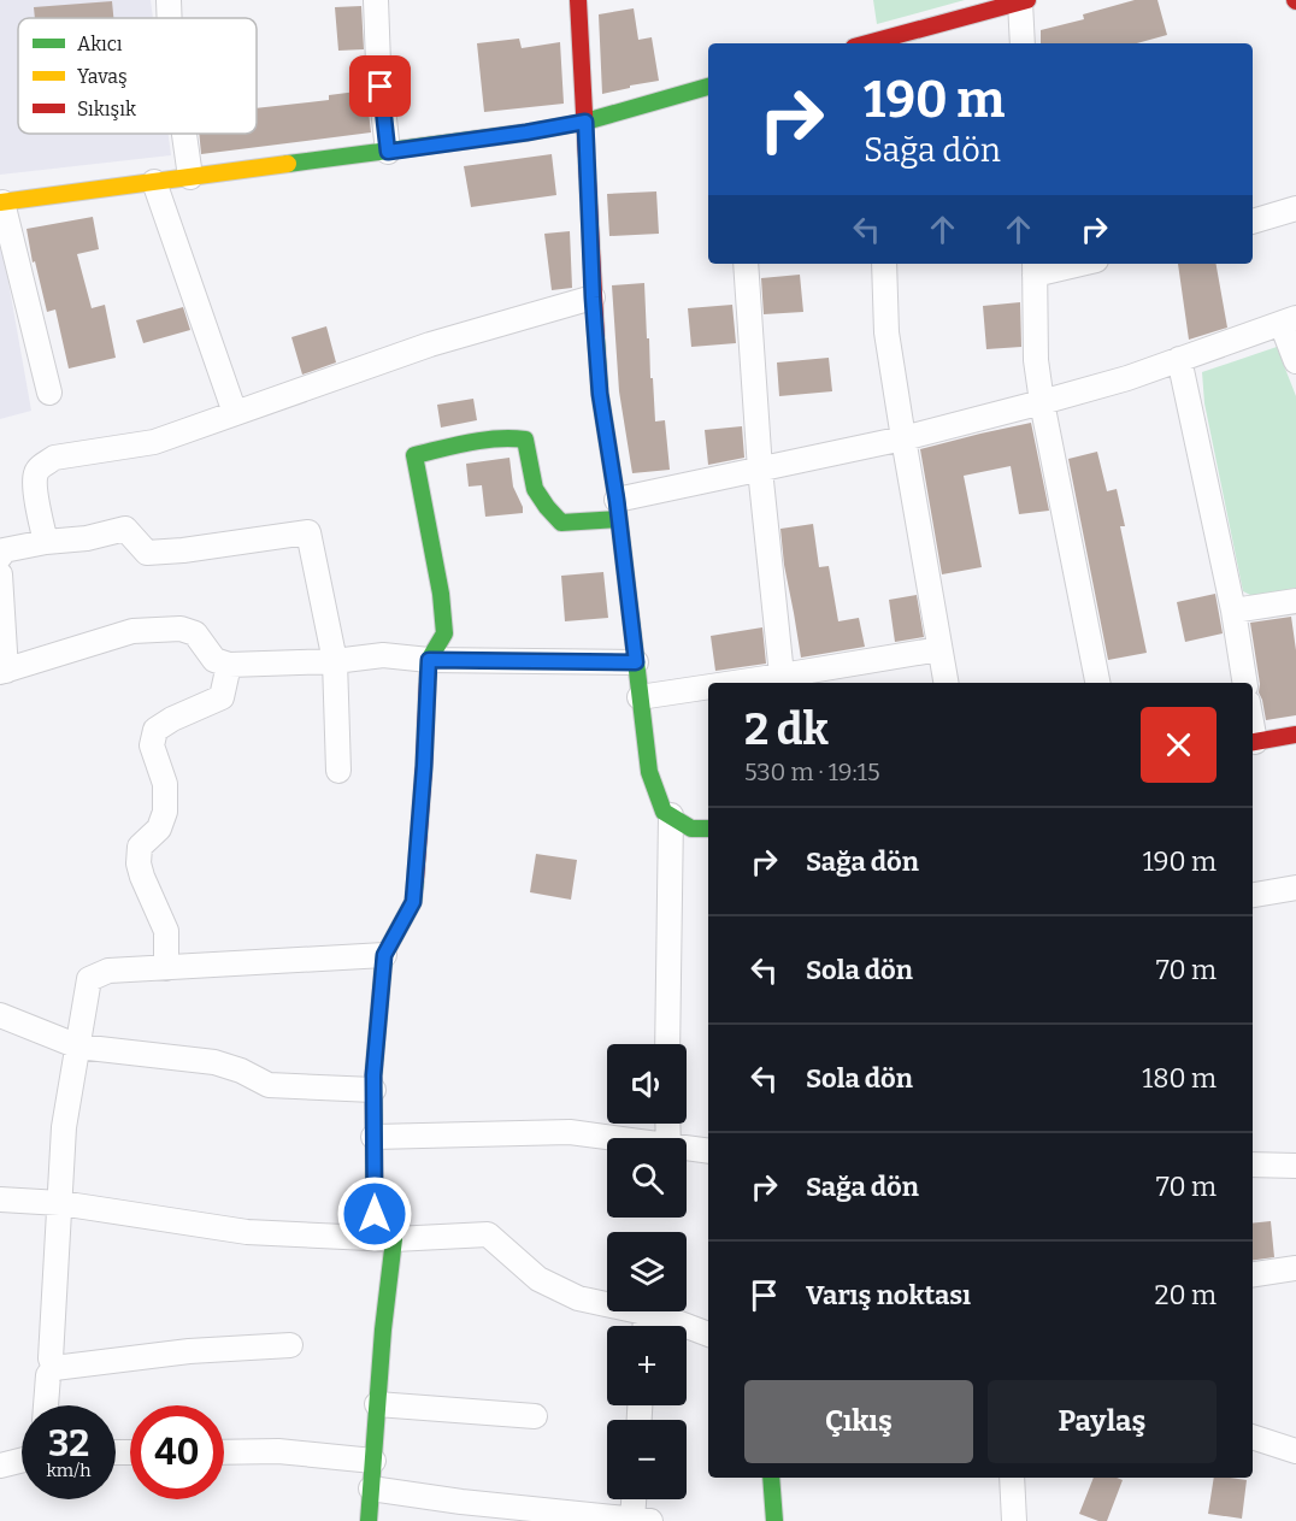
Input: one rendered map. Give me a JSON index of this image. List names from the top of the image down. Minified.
{"legend":["Akıcı","Yavaş","Sıkışık"],"page":{"turn":["190 m","Sağa dön"],"heading":["2 dk","530 m · 19:15"],"list":[{"name":"Sağa dön","value":"190 m"},{"name":"Sola dön","value":"70 m"},{"name":"Sola dön","value":"180 m"},{"name":"Sağa dön","value":"70 m"},{"name":"Varış noktası","value":"20 m"}],"map_buttons":["+","−"],"buttons":["Çıkış","Paylaş"],"speed":"32 km/h","limit":"40"}}
